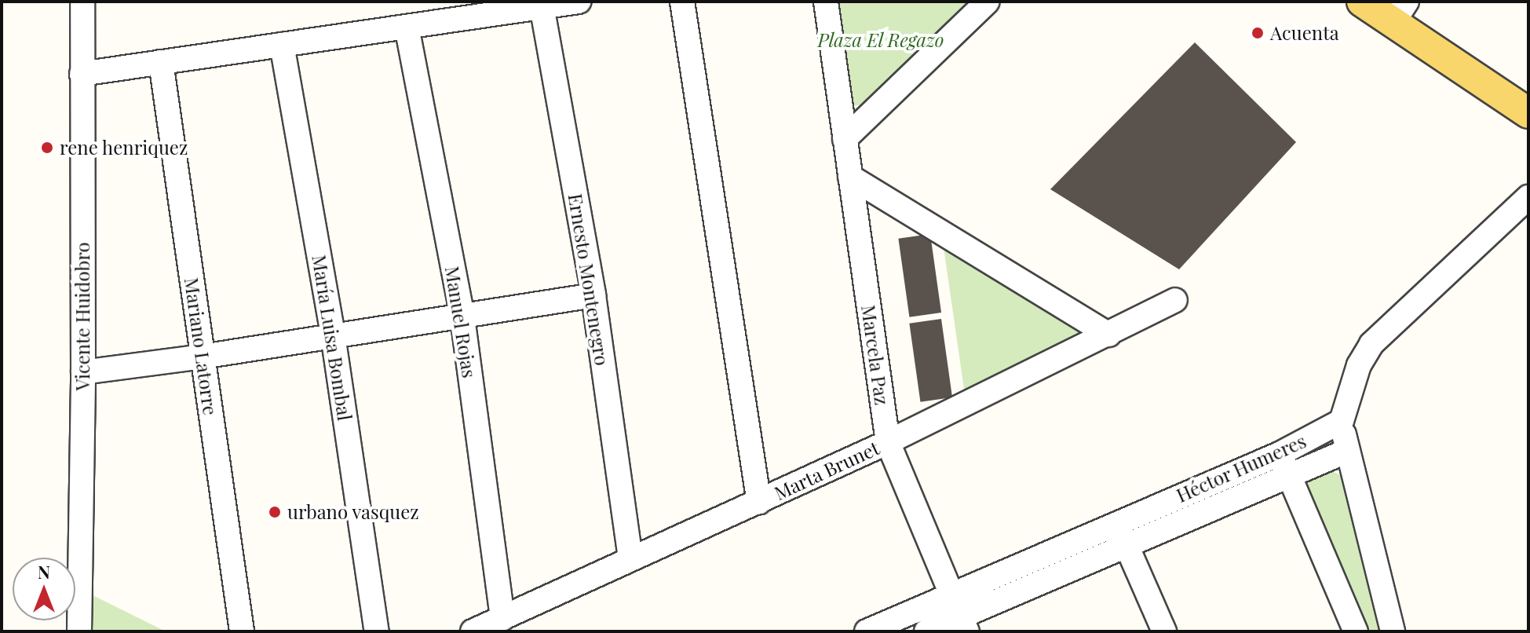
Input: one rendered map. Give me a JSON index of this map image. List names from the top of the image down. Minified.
{"streets":{"street":["Ernesto Montenegro","Vicente Huidobro","Manuel Rojas","María Luisa Bombal","Mariano Latorre","Marcela Paz","Héctor Humeres","Marta Brunet"]},"crossings":[["Ernesto Montenegro","Marta Brunet"],["Manuel Rojas","Marta Brunet"],["Marcela Paz","Héctor Humeres"],["Marcela Paz","Marta Brunet"]],"parks":["Plaza El Regazo"],"places":["Acuenta","rene henriquez","urbano vasquez"],"north":"top"}
